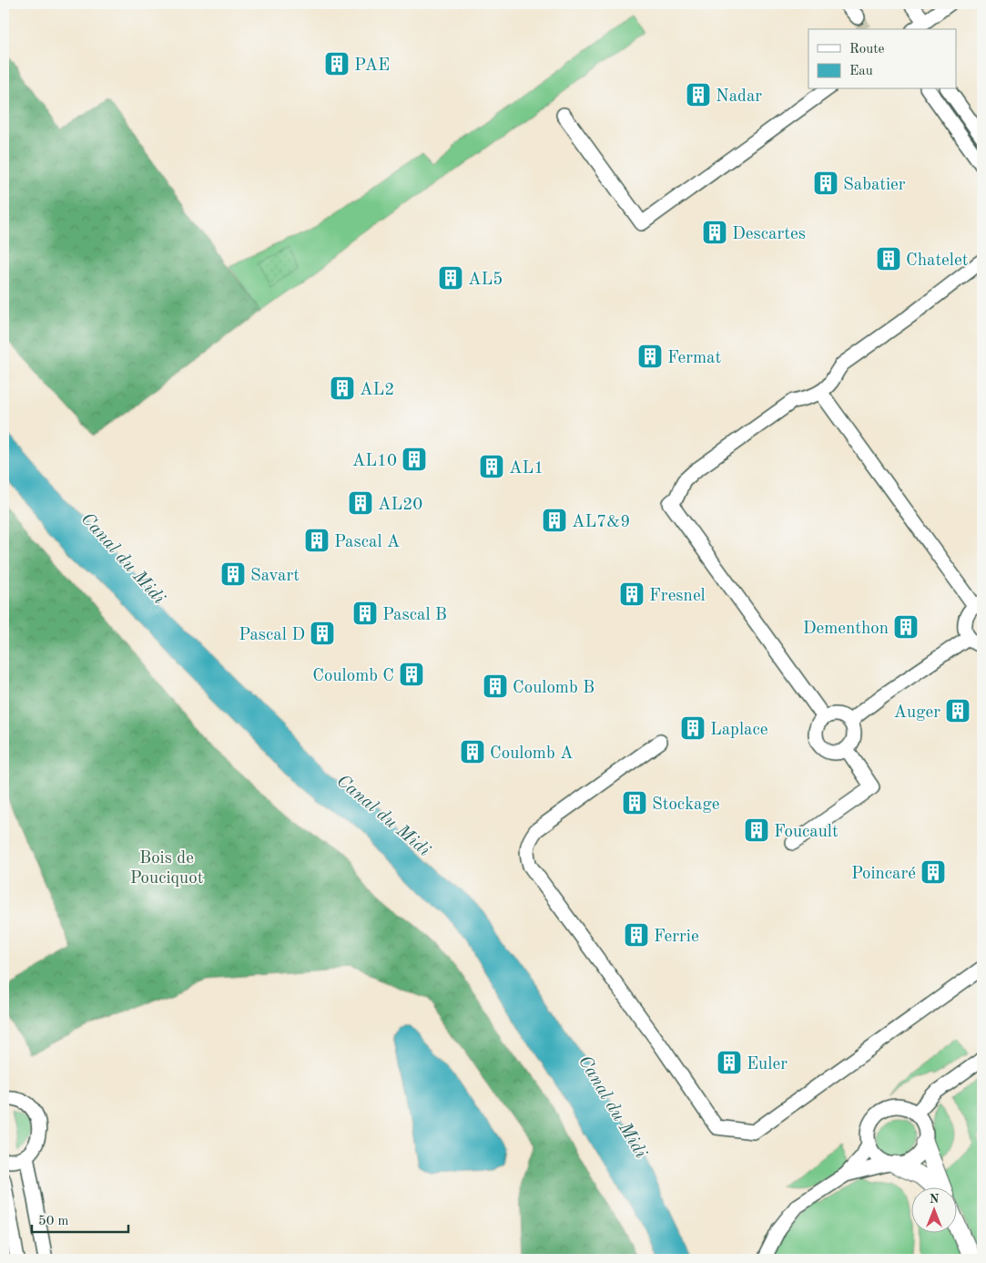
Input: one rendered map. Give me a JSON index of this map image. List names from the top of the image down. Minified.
{"water":["Canal du Midi"],"parks":["Bois de Pouciquot"],"places":{"building":["PAE","Nadar","Sabatier","Descartes","Chatelet","AL5","Fermat","AL2","AL10","AL1","AL20","AL7&9","Pascal A","Savart","Fresnel","Pascal B","Dementhon","Pascal D","Coulomb C","Coulomb B","Auger","Laplace","Coulomb A","Stockage","Foucault","Poincaré","Ferrie","Euler"]},"legend":["Route","Eau"],"scale_bar":"50 m","north":"top"}
